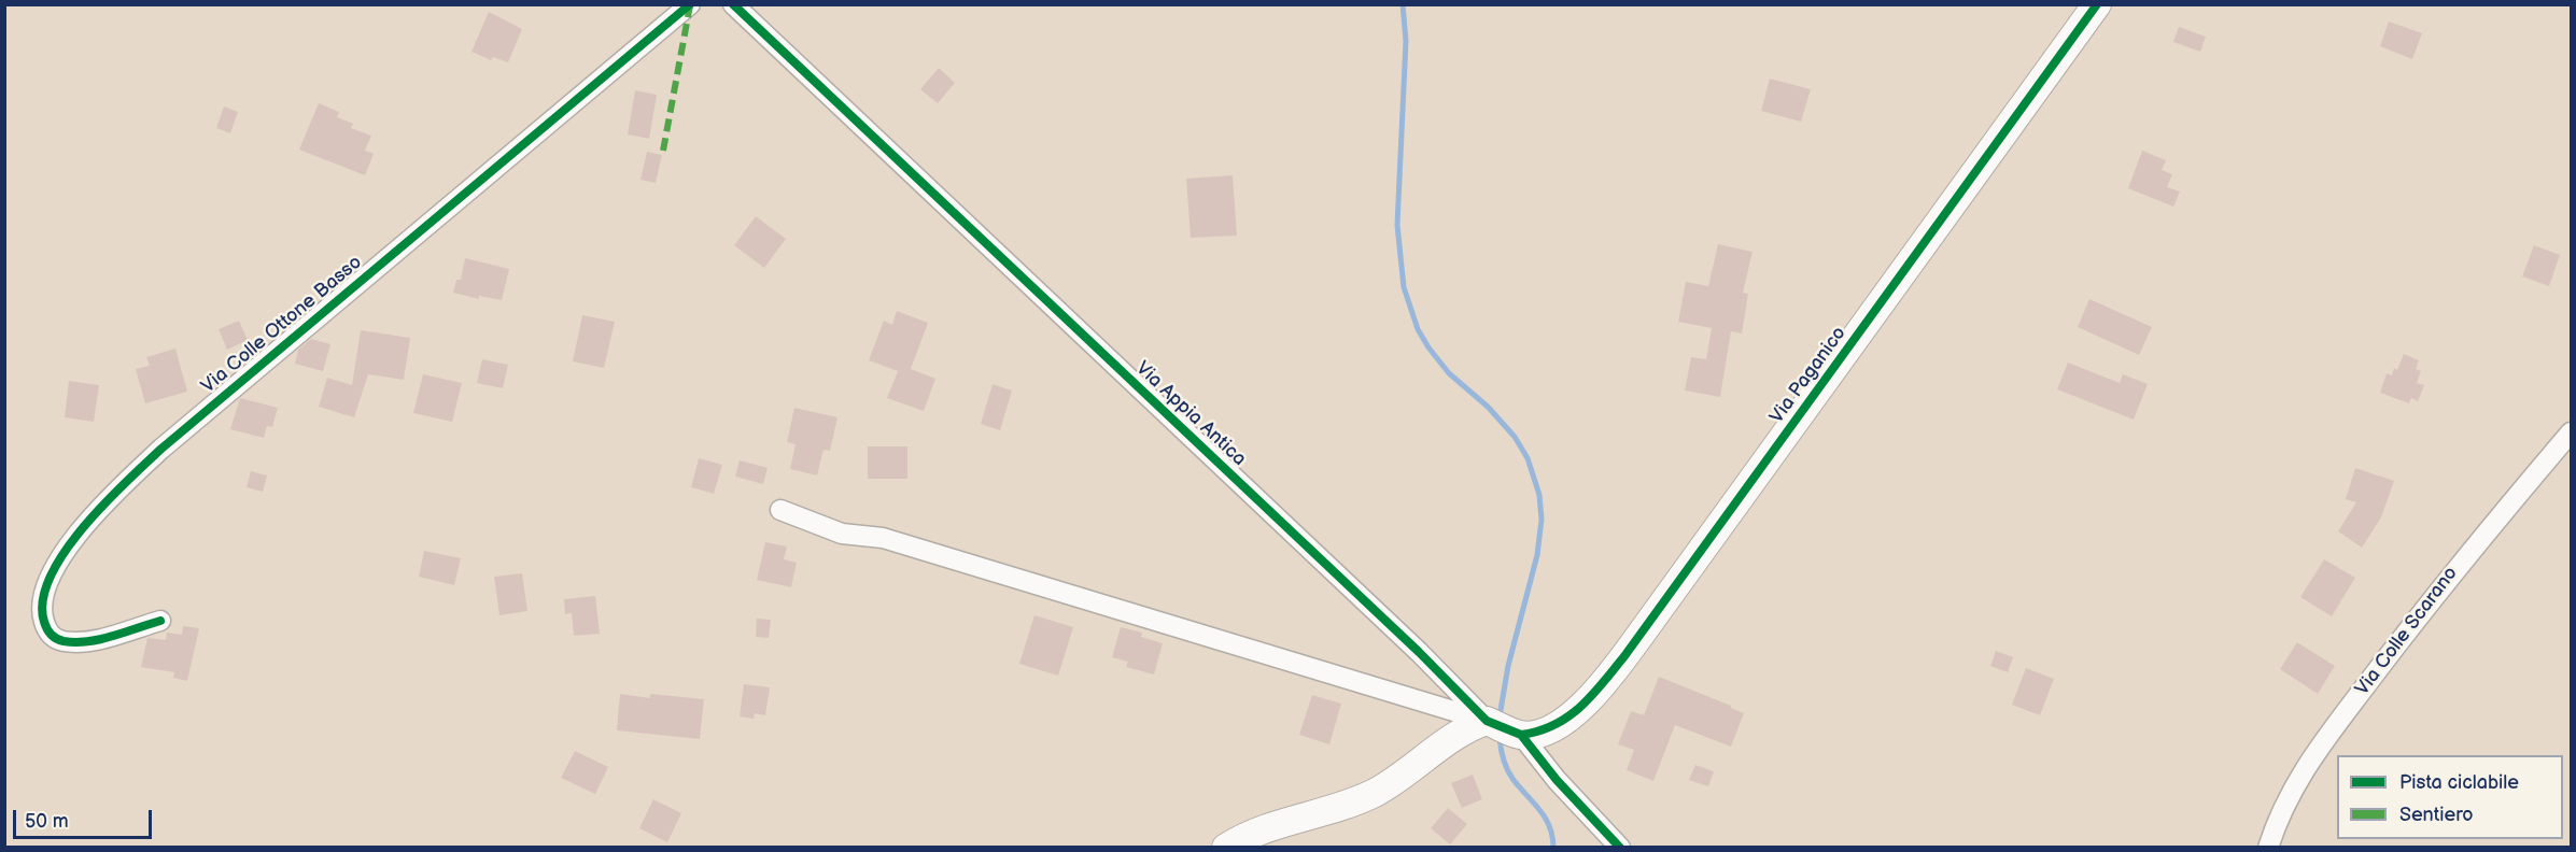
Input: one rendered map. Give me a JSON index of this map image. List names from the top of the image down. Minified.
{"streets":{"street":["Via Colle Ottone Basso","Via Paganico","Via Appia Antica","Via Colle Scarano"]},"crossings":[["Via Paganico","Via Appia Antica"]],"legend":["Pista ciclabile","Sentiero"],"scale_bar":"50 m"}
